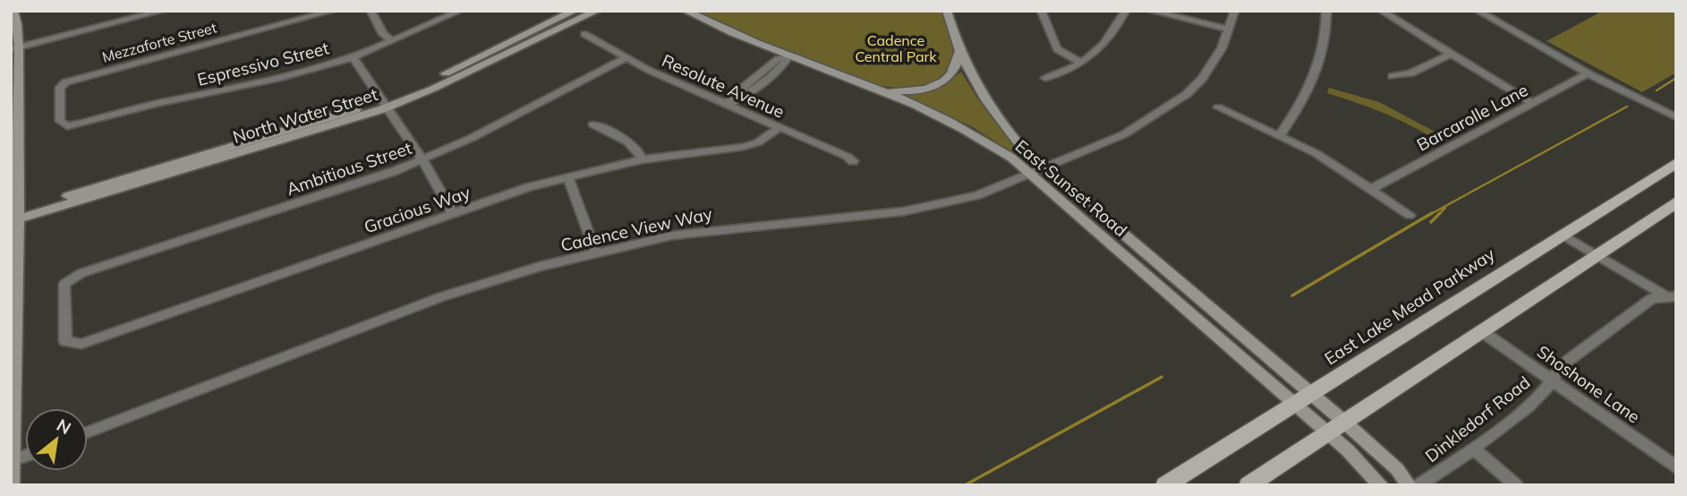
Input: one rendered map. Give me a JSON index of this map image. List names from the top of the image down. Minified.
{"streets":{"main road":["North Water Street","East Sunset Road","East Lake Mead Parkway"],"street":["Mezzaforte Street","Espressivo Street","Resolute Avenue","Barcarolle Lane","Ambitious Street","Gracious Way","Cadence View Way","Shoshone Lane","Dinkledorf Road"]},"crossings":[["Mezzaforte Street","Espressivo Street"],["Resolute Avenue","Ambitious Street"],["Resolute Avenue","Gracious Way"],["Ambitious Street","Gracious Way"],["East Sunset Road","Cadence View Way"],["East Sunset Road","East Lake Mead Parkway"],["Shoshone Lane","Dinkledorf Road"]],"parks":["Cadence Central Park"],"north":"top right"}
